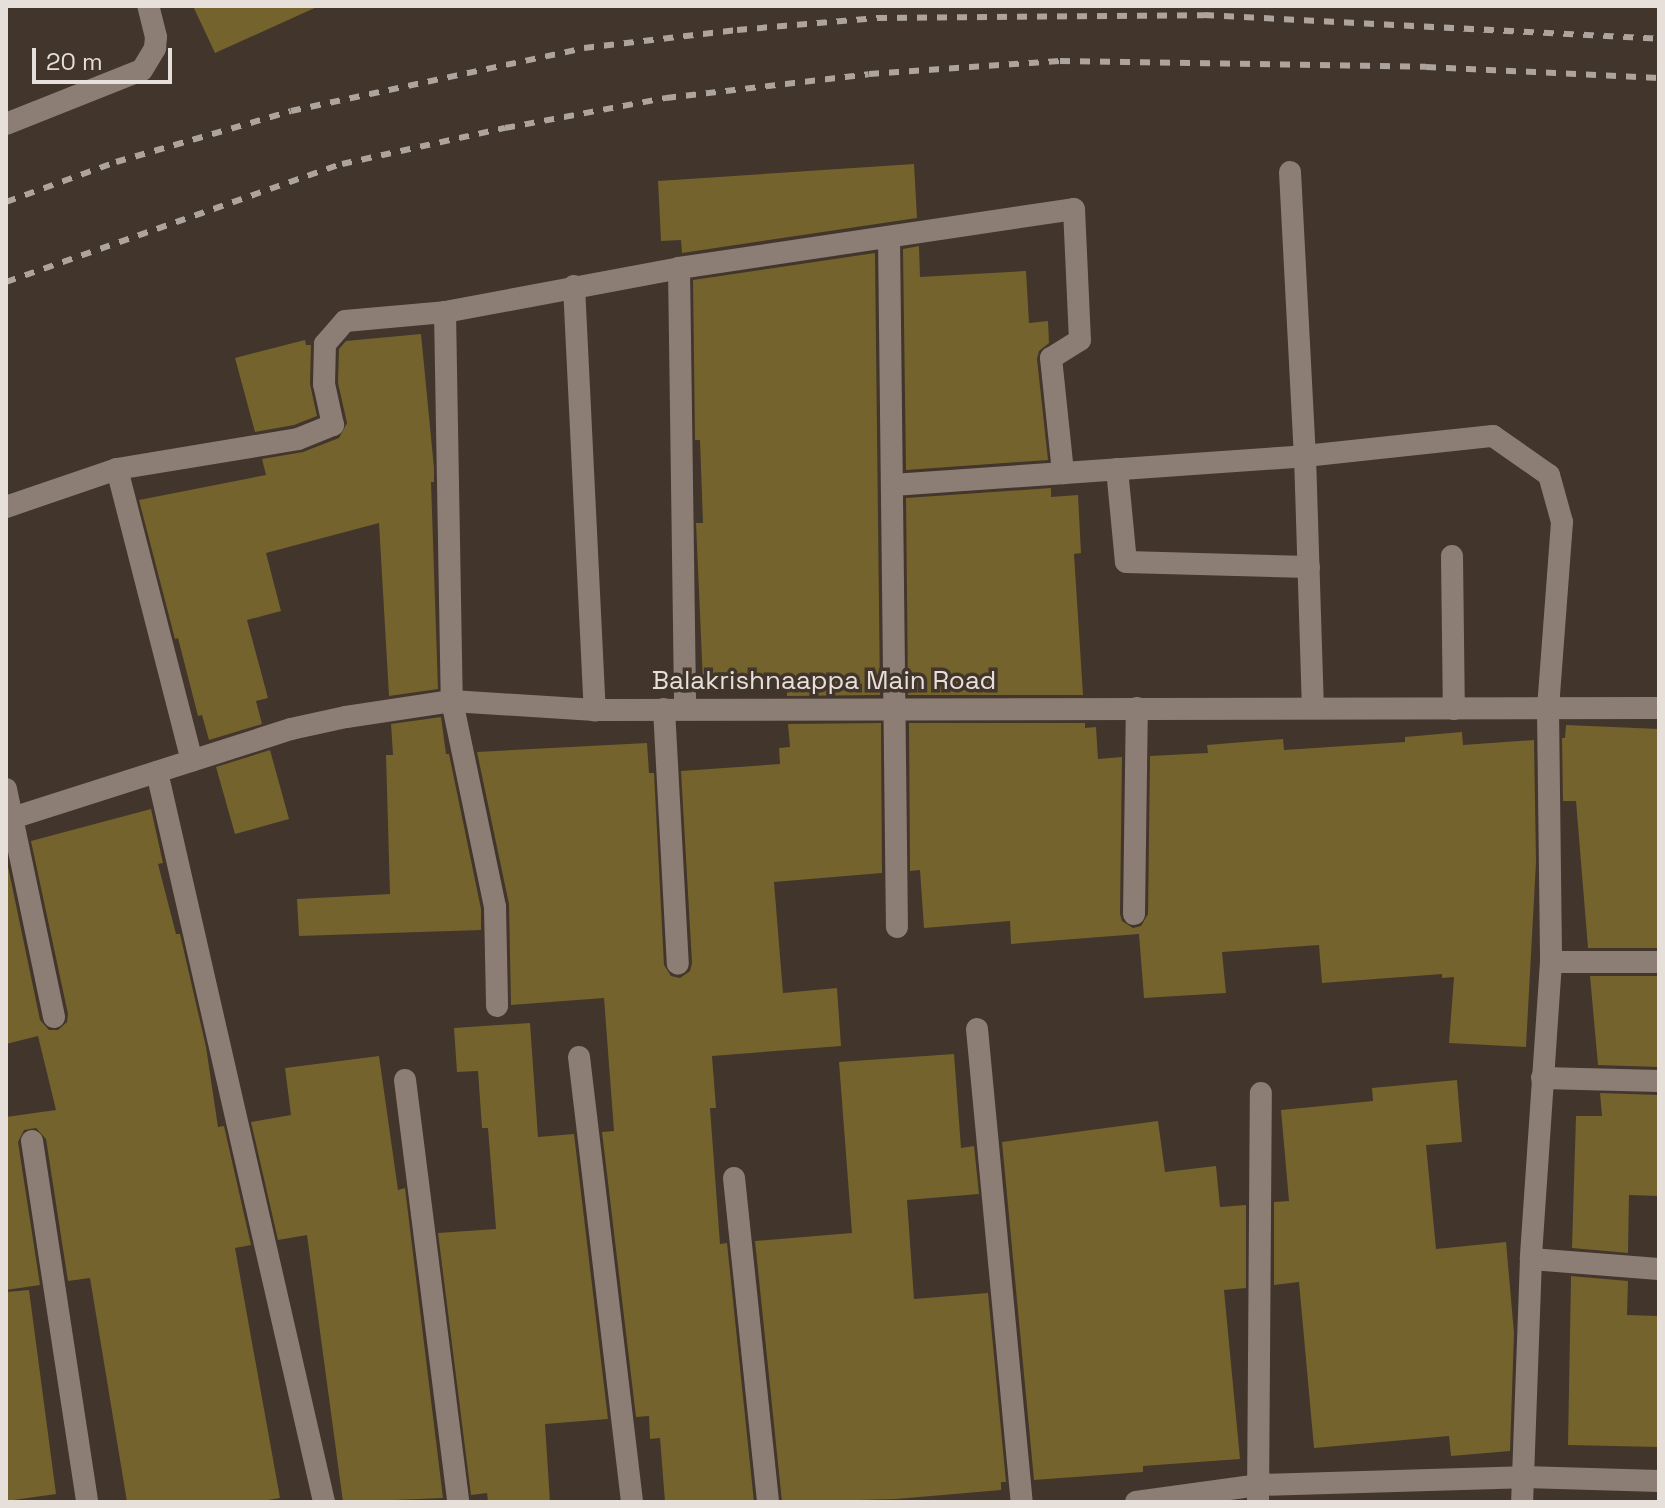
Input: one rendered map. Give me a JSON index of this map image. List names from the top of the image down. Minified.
{"streets":{"street":["Balakrishnaappa Main Road"]},"scale_bar":"20 m"}
